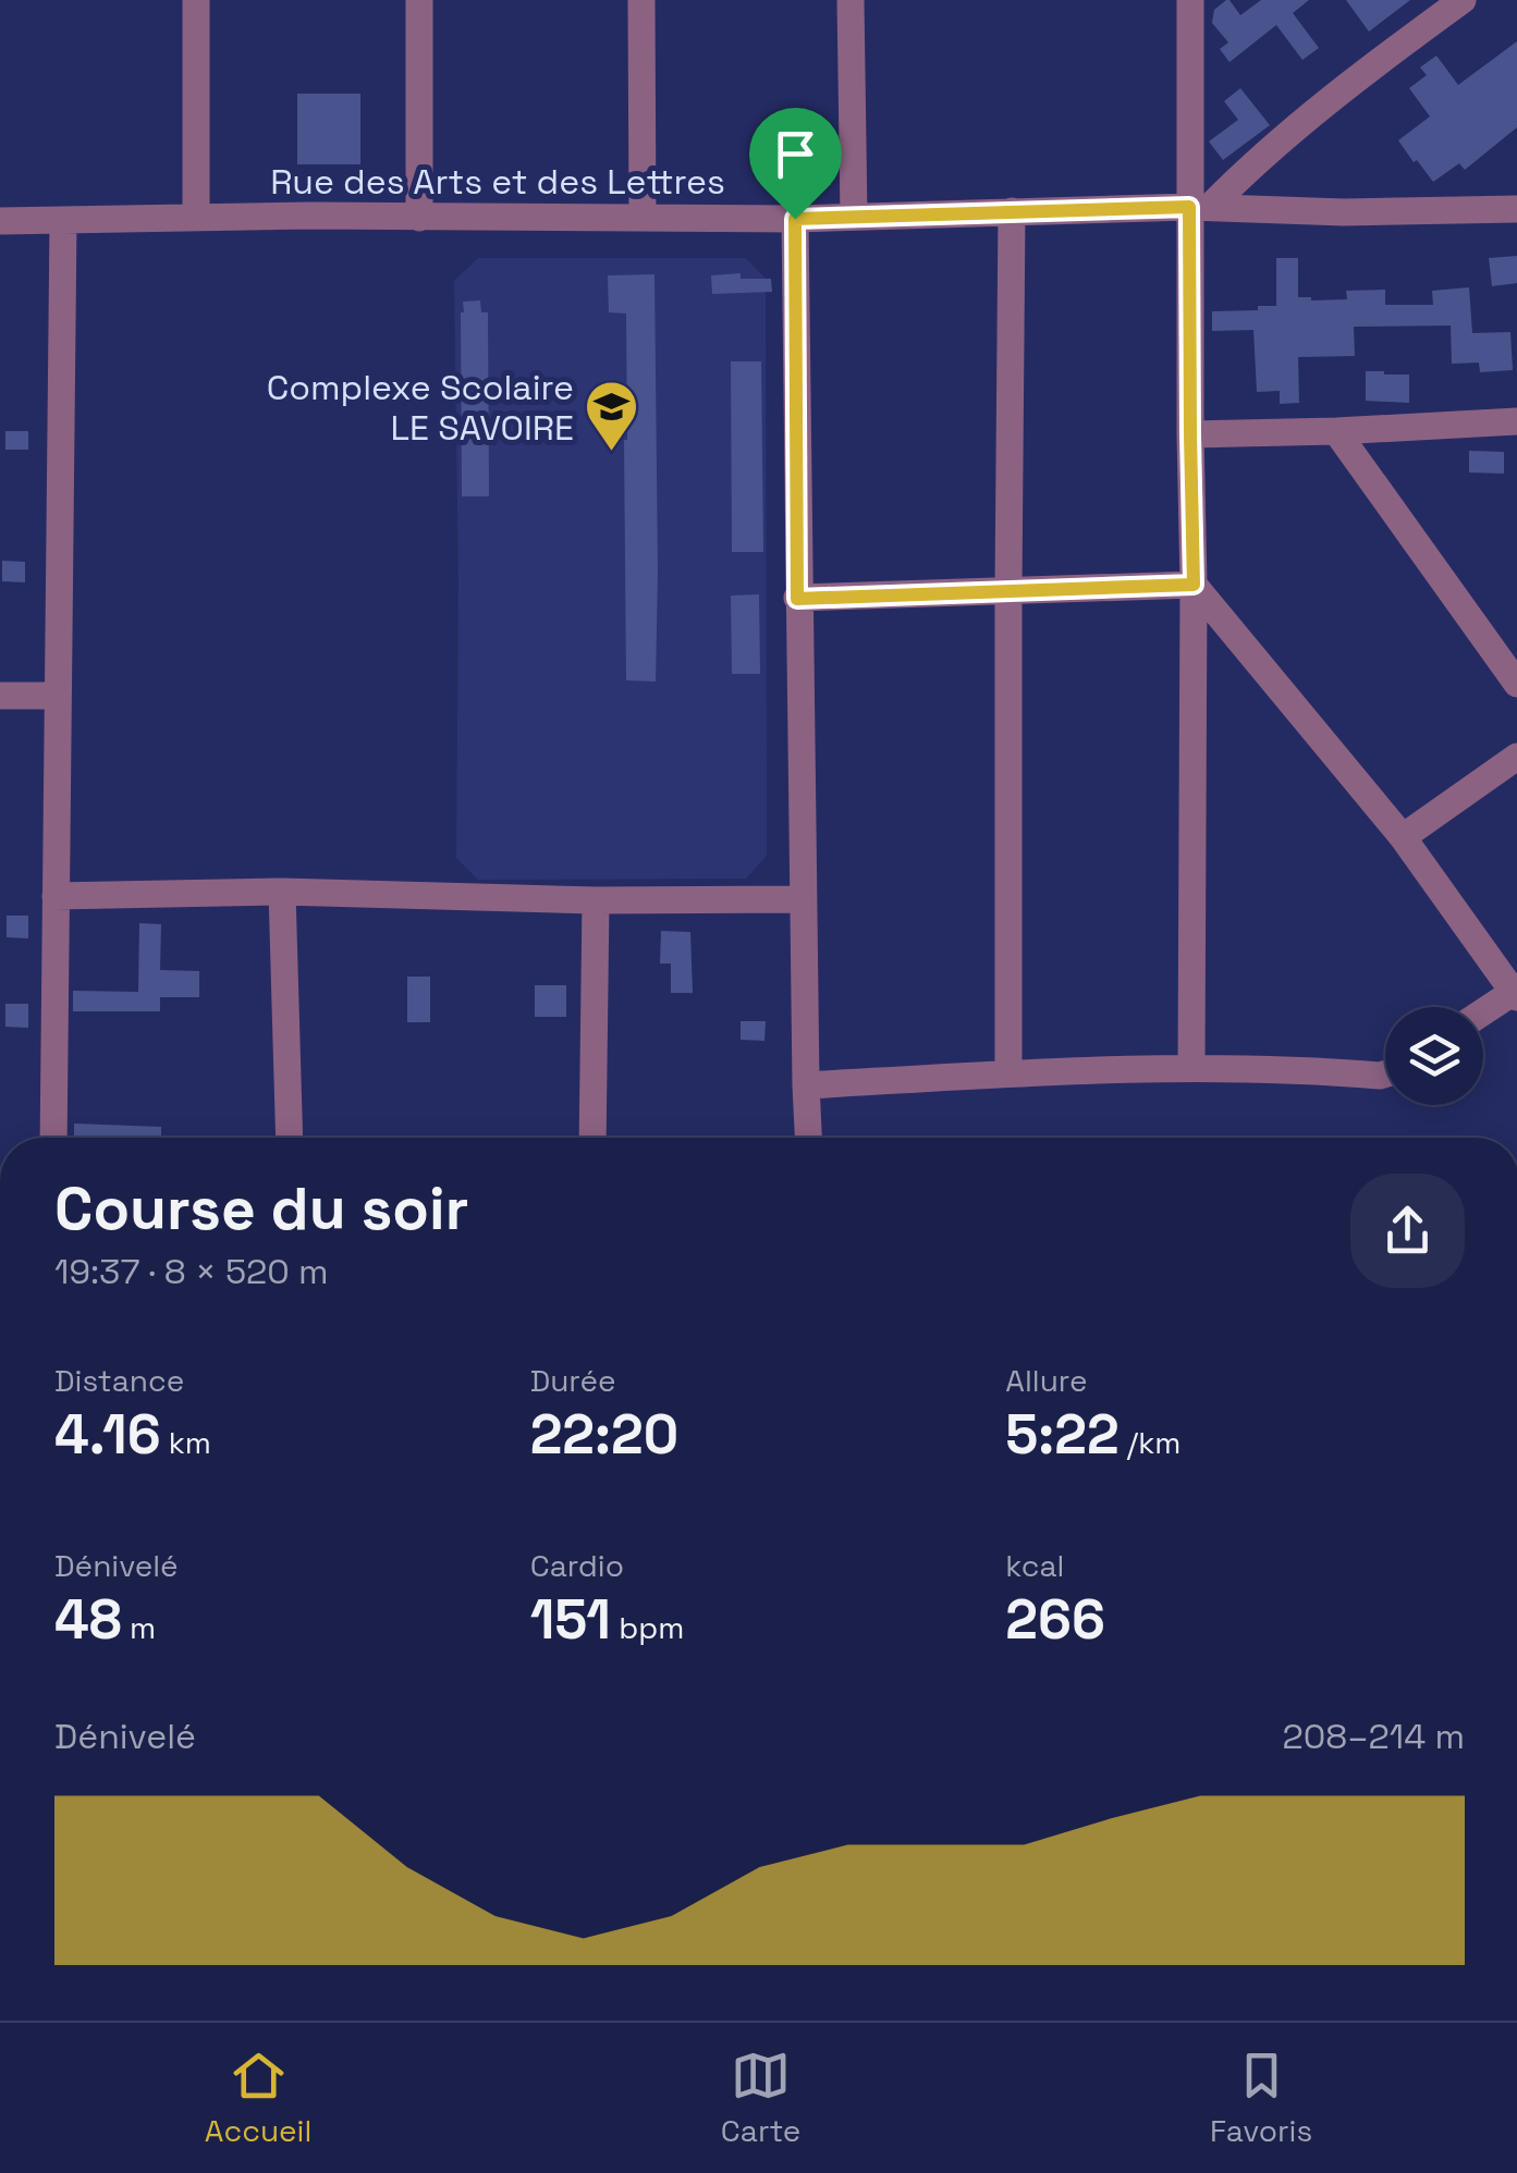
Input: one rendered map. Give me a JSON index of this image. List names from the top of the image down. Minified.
{"streets":{"street":["Rue des Arts et des Lettres"]},"places":{"school or university":["Complexe Scolaire LE SAVOIRE"]},"page":{"heading":["Course du soir","19:37 · 8 × 520 m"],"stats":[["Distance","4.16 km"],["Durée","22:20"],["Allure","5:22 /km"],["Dénivelé","48 m"],["Cardio","151 bpm"],["kcal","266"]],"chart":["Dénivelé","208–214 m"],"tabs":["Accueil","Carte","Favoris"]}}
